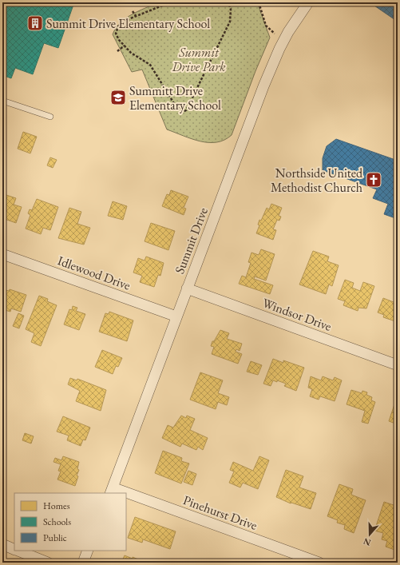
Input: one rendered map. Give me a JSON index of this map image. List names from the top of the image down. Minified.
{"streets":{"street":["Summit Drive","Idlewood Drive","Windsor Drive","Pinehurst Drive"]},"crossings":[["Summit Drive","Idlewood Drive"],["Summit Drive","Windsor Drive"]],"parks":["Summit Drive Park"],"places":{"building":["Summit Drive Elementary School"],"school or university":["Summitt Drive Elementary School"],"church":["Northside United Methodist Church"]},"legend":["Homes","Schools","Public"],"north":"bottom"}
